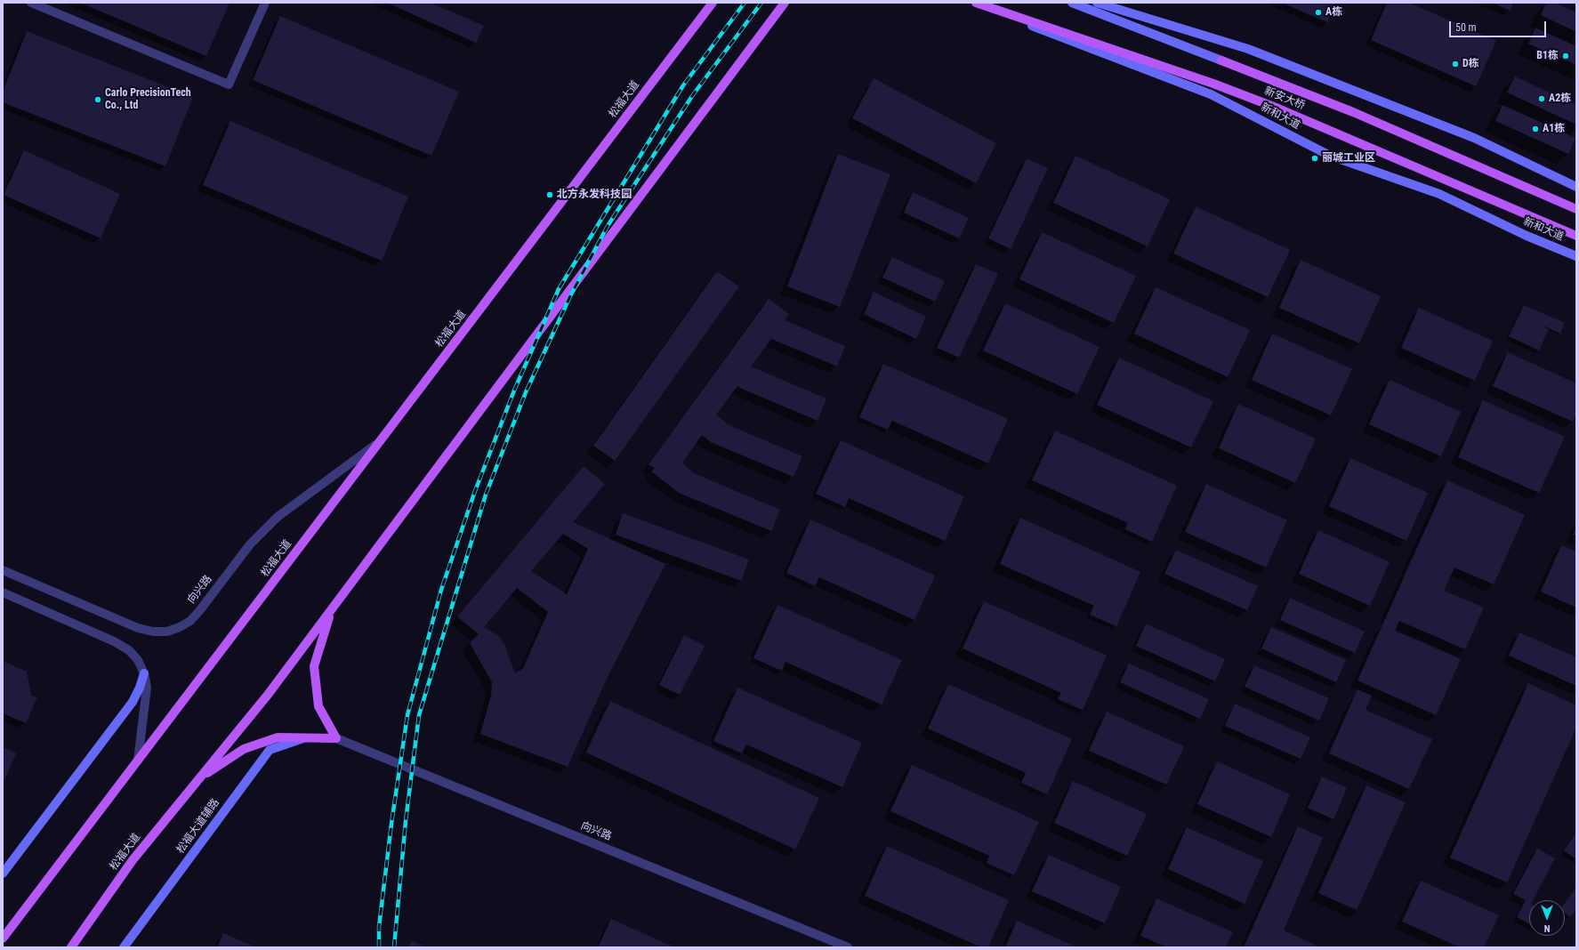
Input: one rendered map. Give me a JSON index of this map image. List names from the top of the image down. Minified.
{"streets":{"main road":["新安大桥","松福大道","新和大道","松福大道辅路"],"street":["向兴路"]},"crossings":[["松福大道","向兴路"],["松福大道","松福大道辅路"]],"places":["A栋","B1栋","D栋","A2栋","Carlo PrecisionTech Co., Ltd","A1栋","丽城工业区","北方永发科技园"],"scale_bar":"50 m","north":"bottom"}
